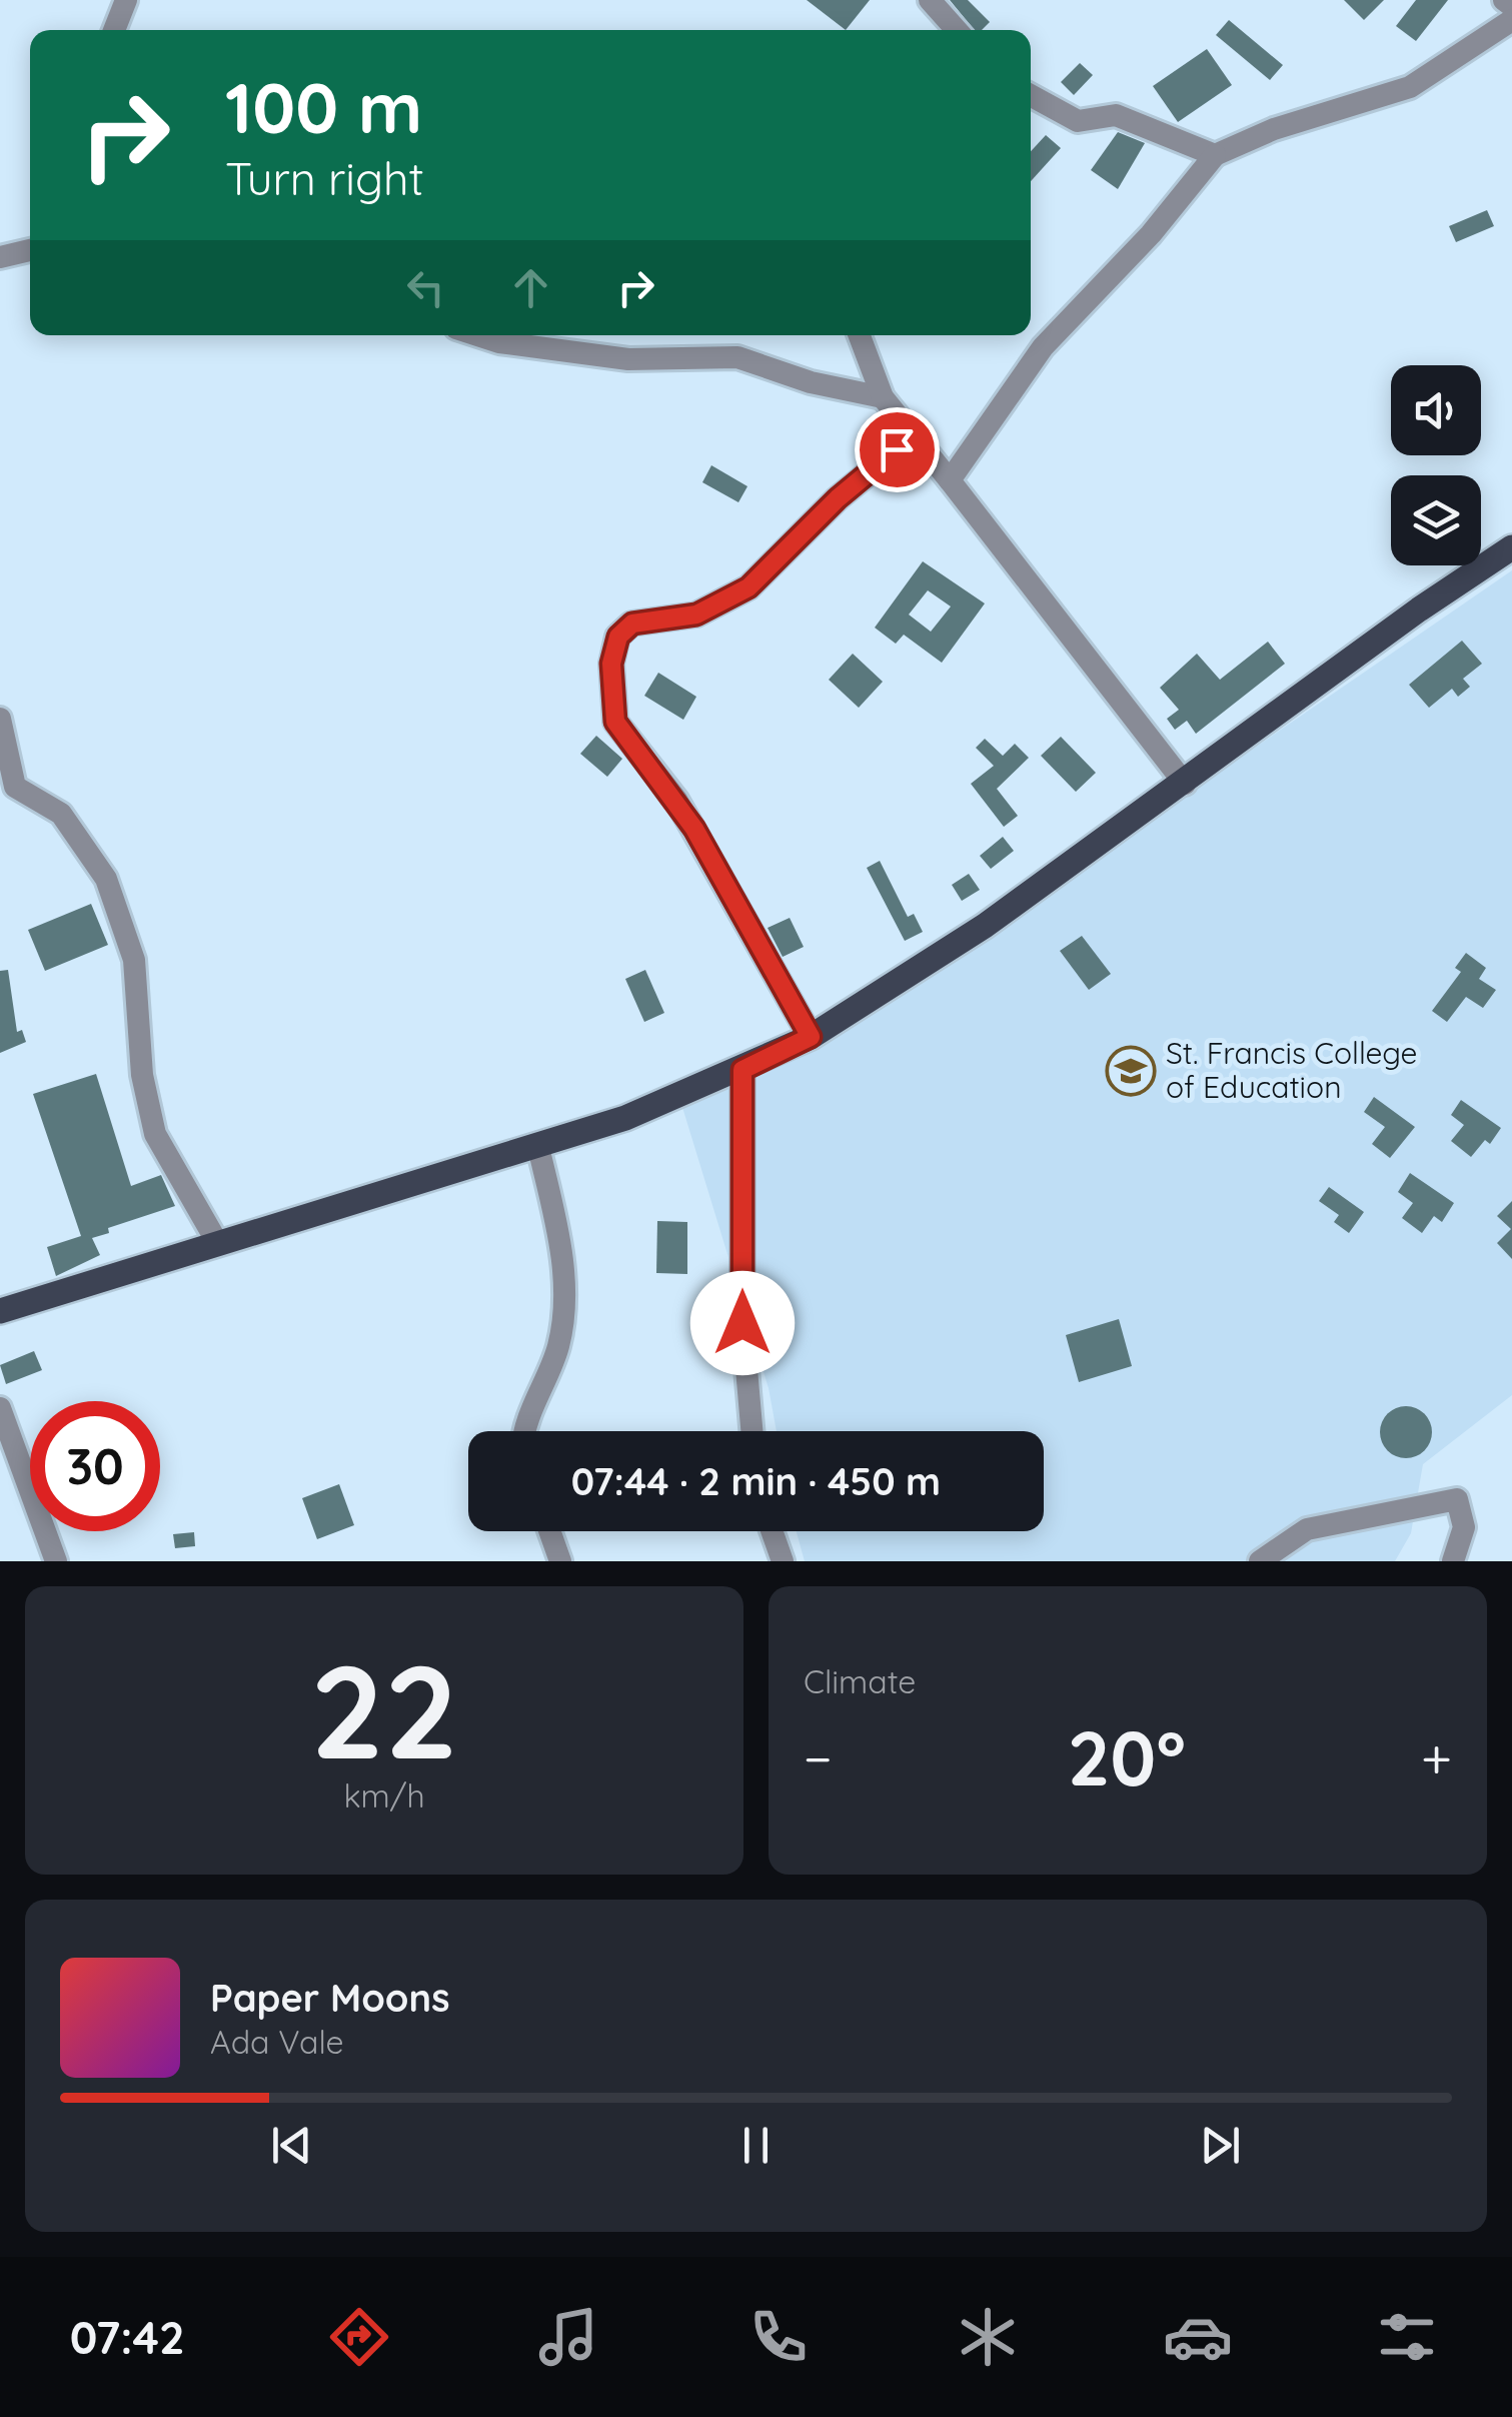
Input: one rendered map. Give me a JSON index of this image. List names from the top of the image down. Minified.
{"places":{"school or university":["St. Francis College of Education"]},"page":{"turn":["100 m","Turn right"],"limit":"30","trip":"07:44 · 2 min · 450 m","tile":[["22","km/h"],"Climate"],"heat":["−","20°","+"],"song":["Paper Moons","Ada Vale"],"tabs":"07:42"}}
